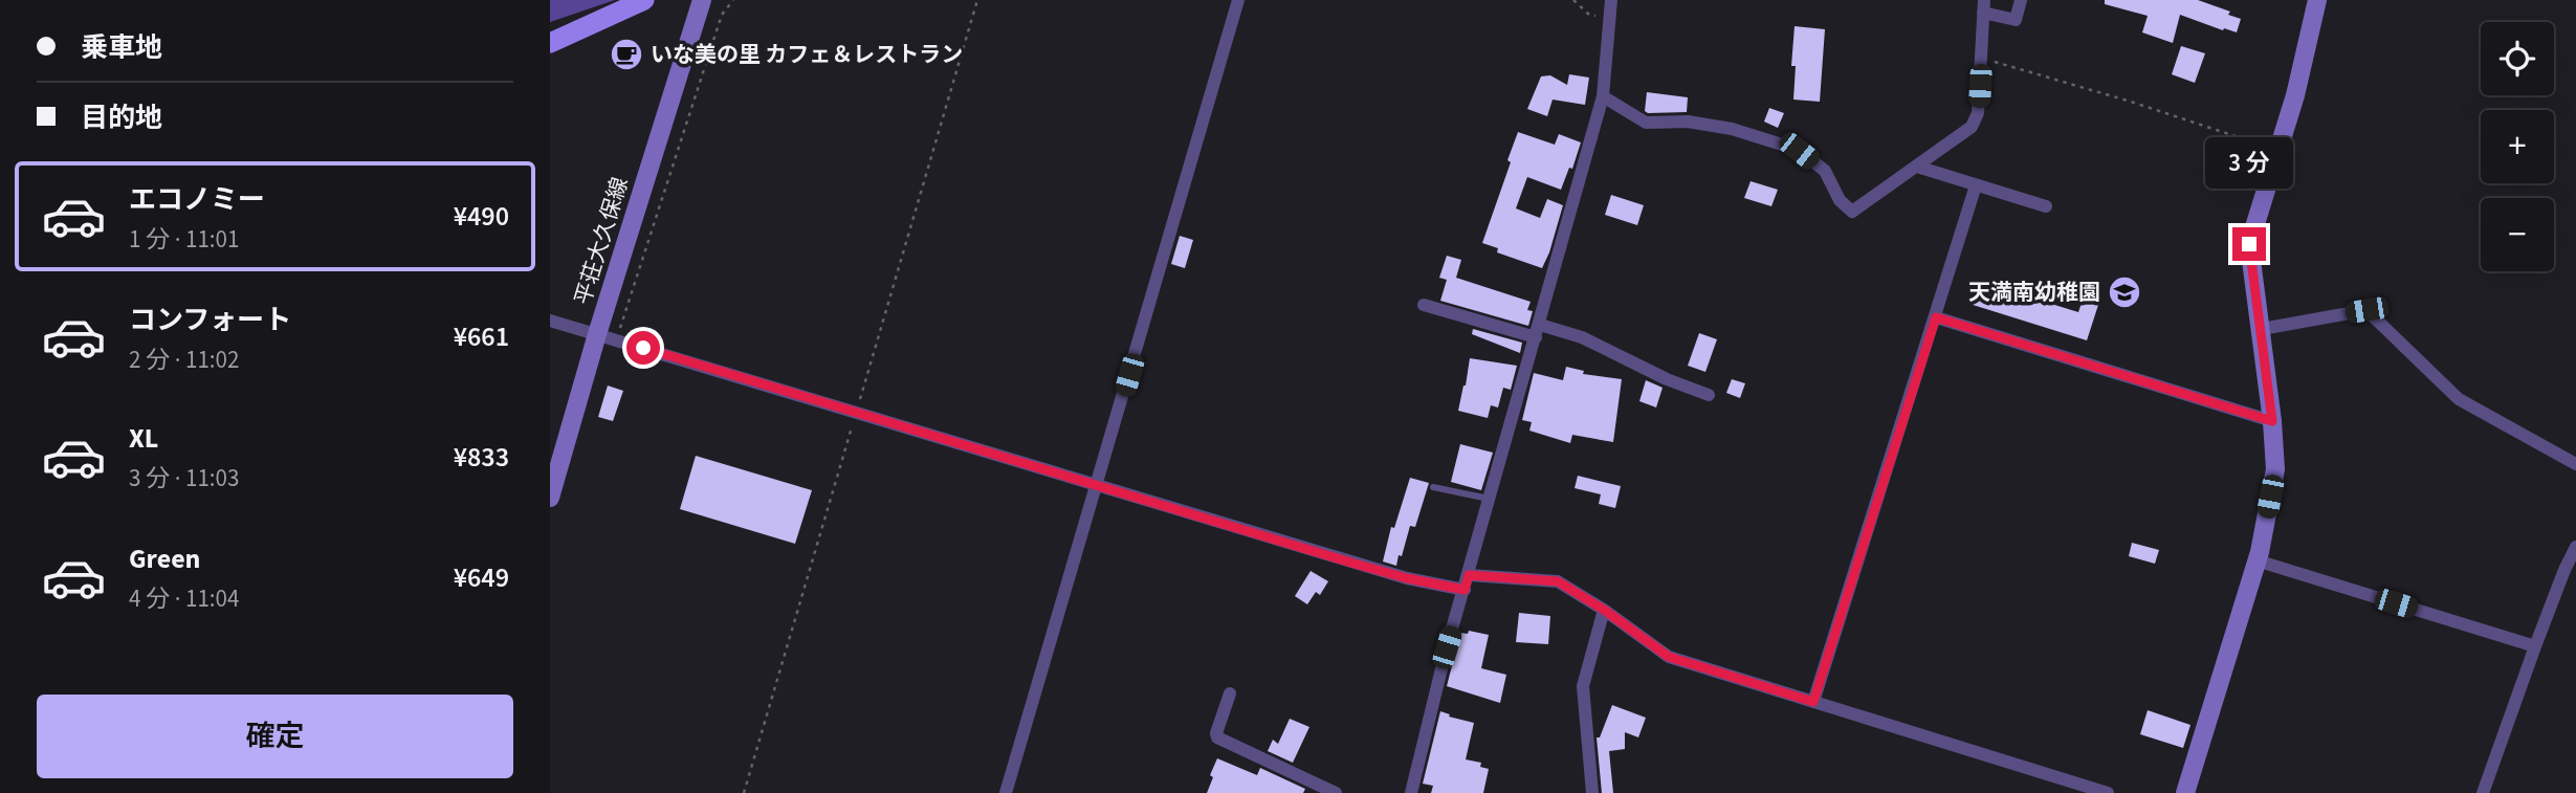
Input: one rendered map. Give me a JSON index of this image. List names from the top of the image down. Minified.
{"streets":{"street":["平荘大久保線"]},"places":{"cafe":["いな美の里 カフェ＆レストラン"],"school or university":["天満南幼稚園"]},"page":{"banner":["乗車地","目的地"],"map_buttons":["+","−"],"bubble":"3 分","list":[{"name":"エコノミー","note":"1 分 · 11:01","value":"¥490"},{"name":"コンフォート","note":"2 分 · 11:02","value":"¥661"},{"name":"XL","note":"3 分 · 11:03","value":"¥833"},{"name":"Green","note":"4 分 · 11:04","value":"¥649"}],"buttons":"確定"}}
